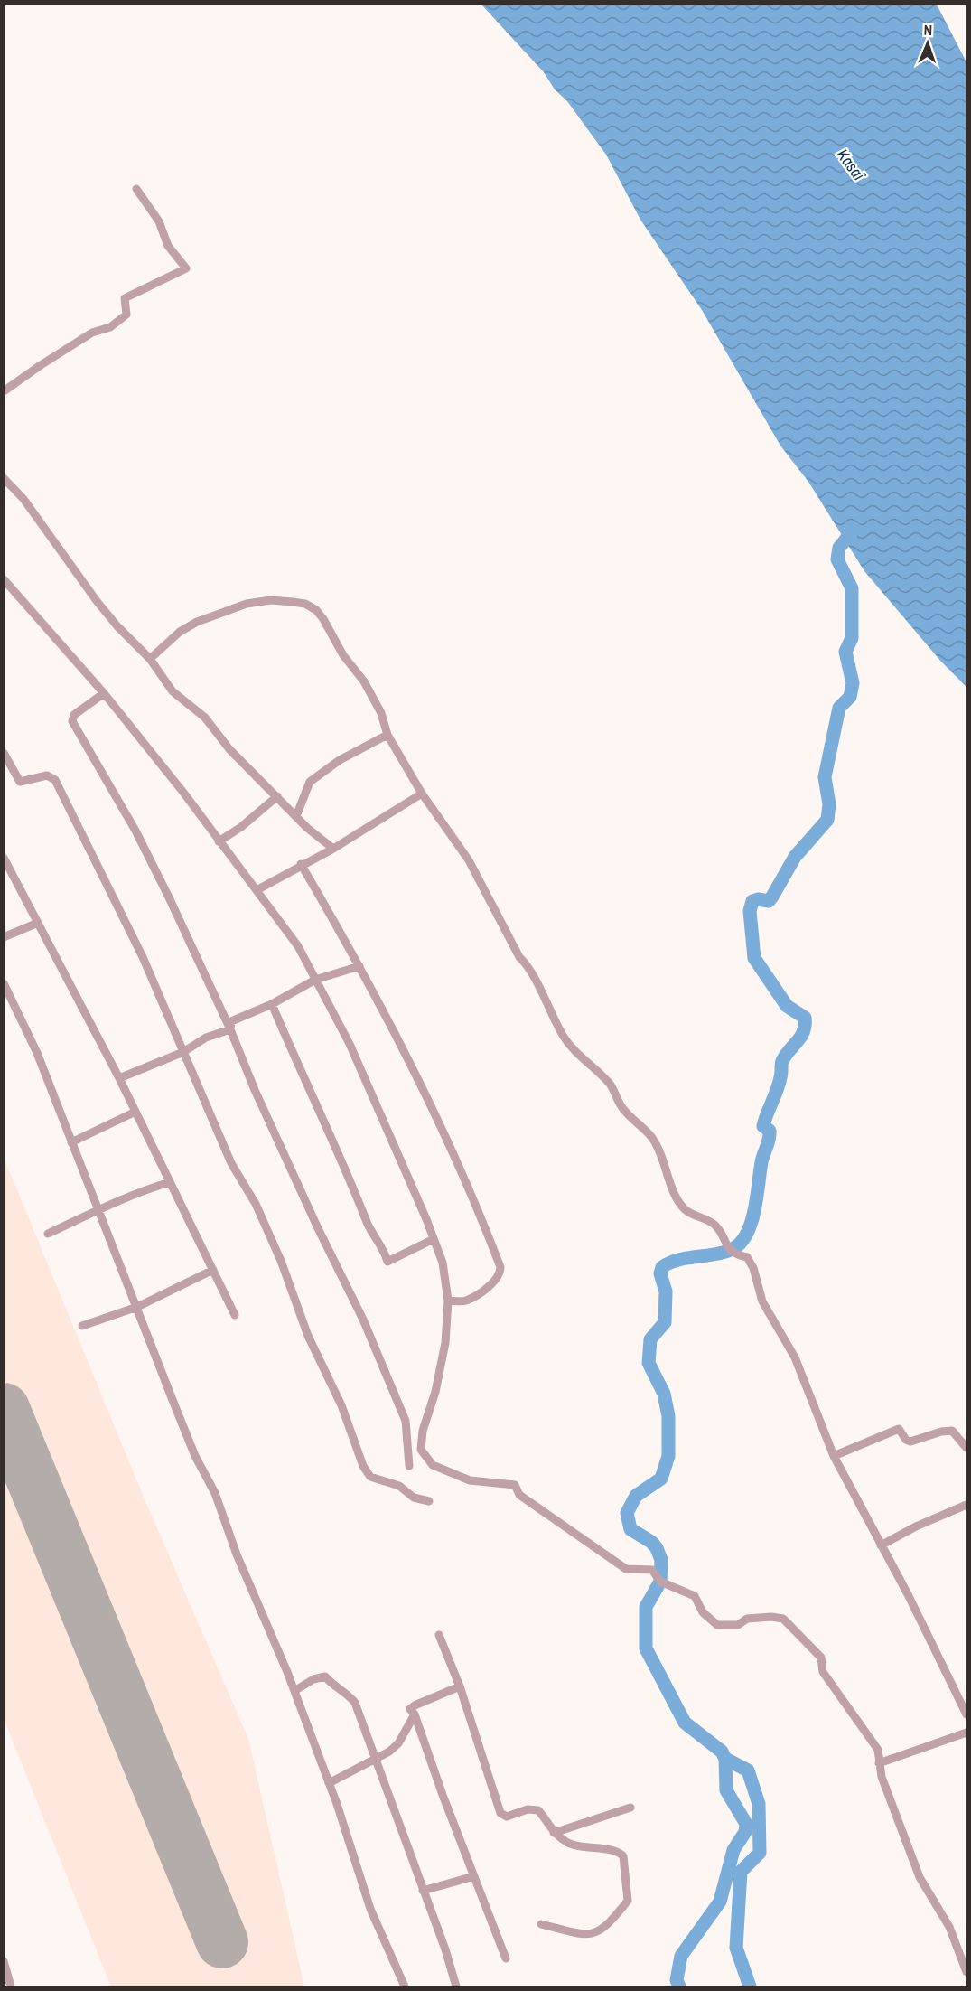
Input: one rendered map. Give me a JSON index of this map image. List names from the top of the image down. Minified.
{"water":["Kasaï"],"north":"top"}
